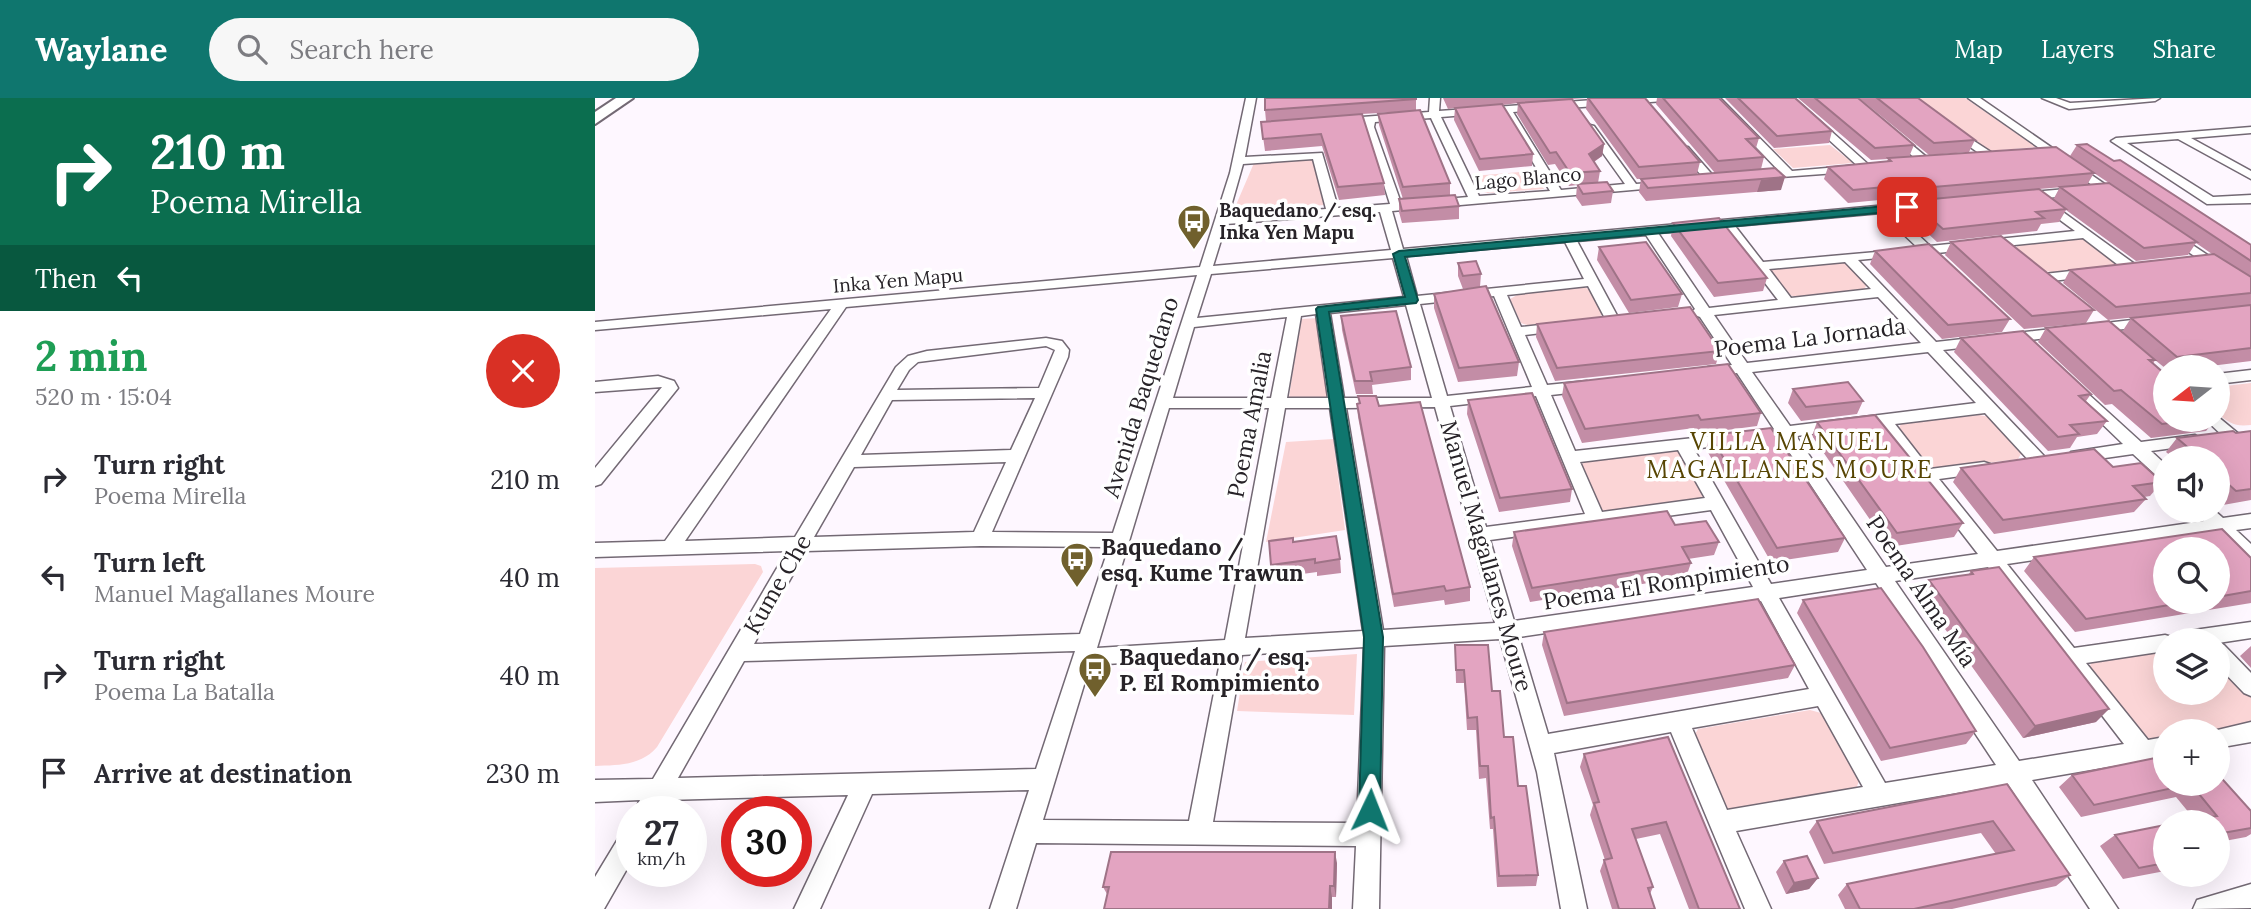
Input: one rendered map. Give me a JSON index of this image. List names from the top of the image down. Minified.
{"streets":{"street":["Lago Blanco","Inka Yen Mapu","Poema La Jornada","Avenida Baquedano","Poema Amalia","Manuel Magallanes Moure","Poema El Rompimiento","Kume Che","Poema Alma Mía"]},"crossings":[["Lago Blanco","Avenida Baquedano"],["Lago Blanco","Manuel Magallanes Moure"],["Inka Yen Mapu","Avenida Baquedano"],["Inka Yen Mapu","Manuel Magallanes Moure"],["Inka Yen Mapu","Poema Alma Mía"],["Poema La Jornada","Poema Alma Mía"],["Avenida Baquedano","Poema El Rompimiento"],["Poema Amalia","Poema El Rompimiento"],["Manuel Magallanes Moure","Poema El Rompimiento"],["Poema El Rompimiento","Kume Che"],["Poema El Rompimiento","Poema Alma Mía"]],"districts":["VILLA MANUEL MAGALLANES MOURE"],"places":{"bus stop":["Baquedano / esq. Inka Yen Mapu","Baquedano / esq. Kume Trawun","Baquedano / esq. P. El Rompimiento"]},"north":"left","page":{"header":"Waylane","search":"Search here","nav":["Map","Layers","Share"],"turn":["210 m","Poema Mirella"],"then":"Then","heading":["2 min","520 m · 15:04"],"map_buttons":["+","−"],"list":[{"name":"Turn right","note":"Poema Mirella","value":"210 m"},{"name":"Turn left","note":"Manuel Magallanes Moure","value":"40 m"},{"name":"Turn right","note":"Poema La Batalla","value":"40 m"},{"name":"Arrive at destination","value":"230 m"}],"speed":"27 km/h","limit":"30"}}
